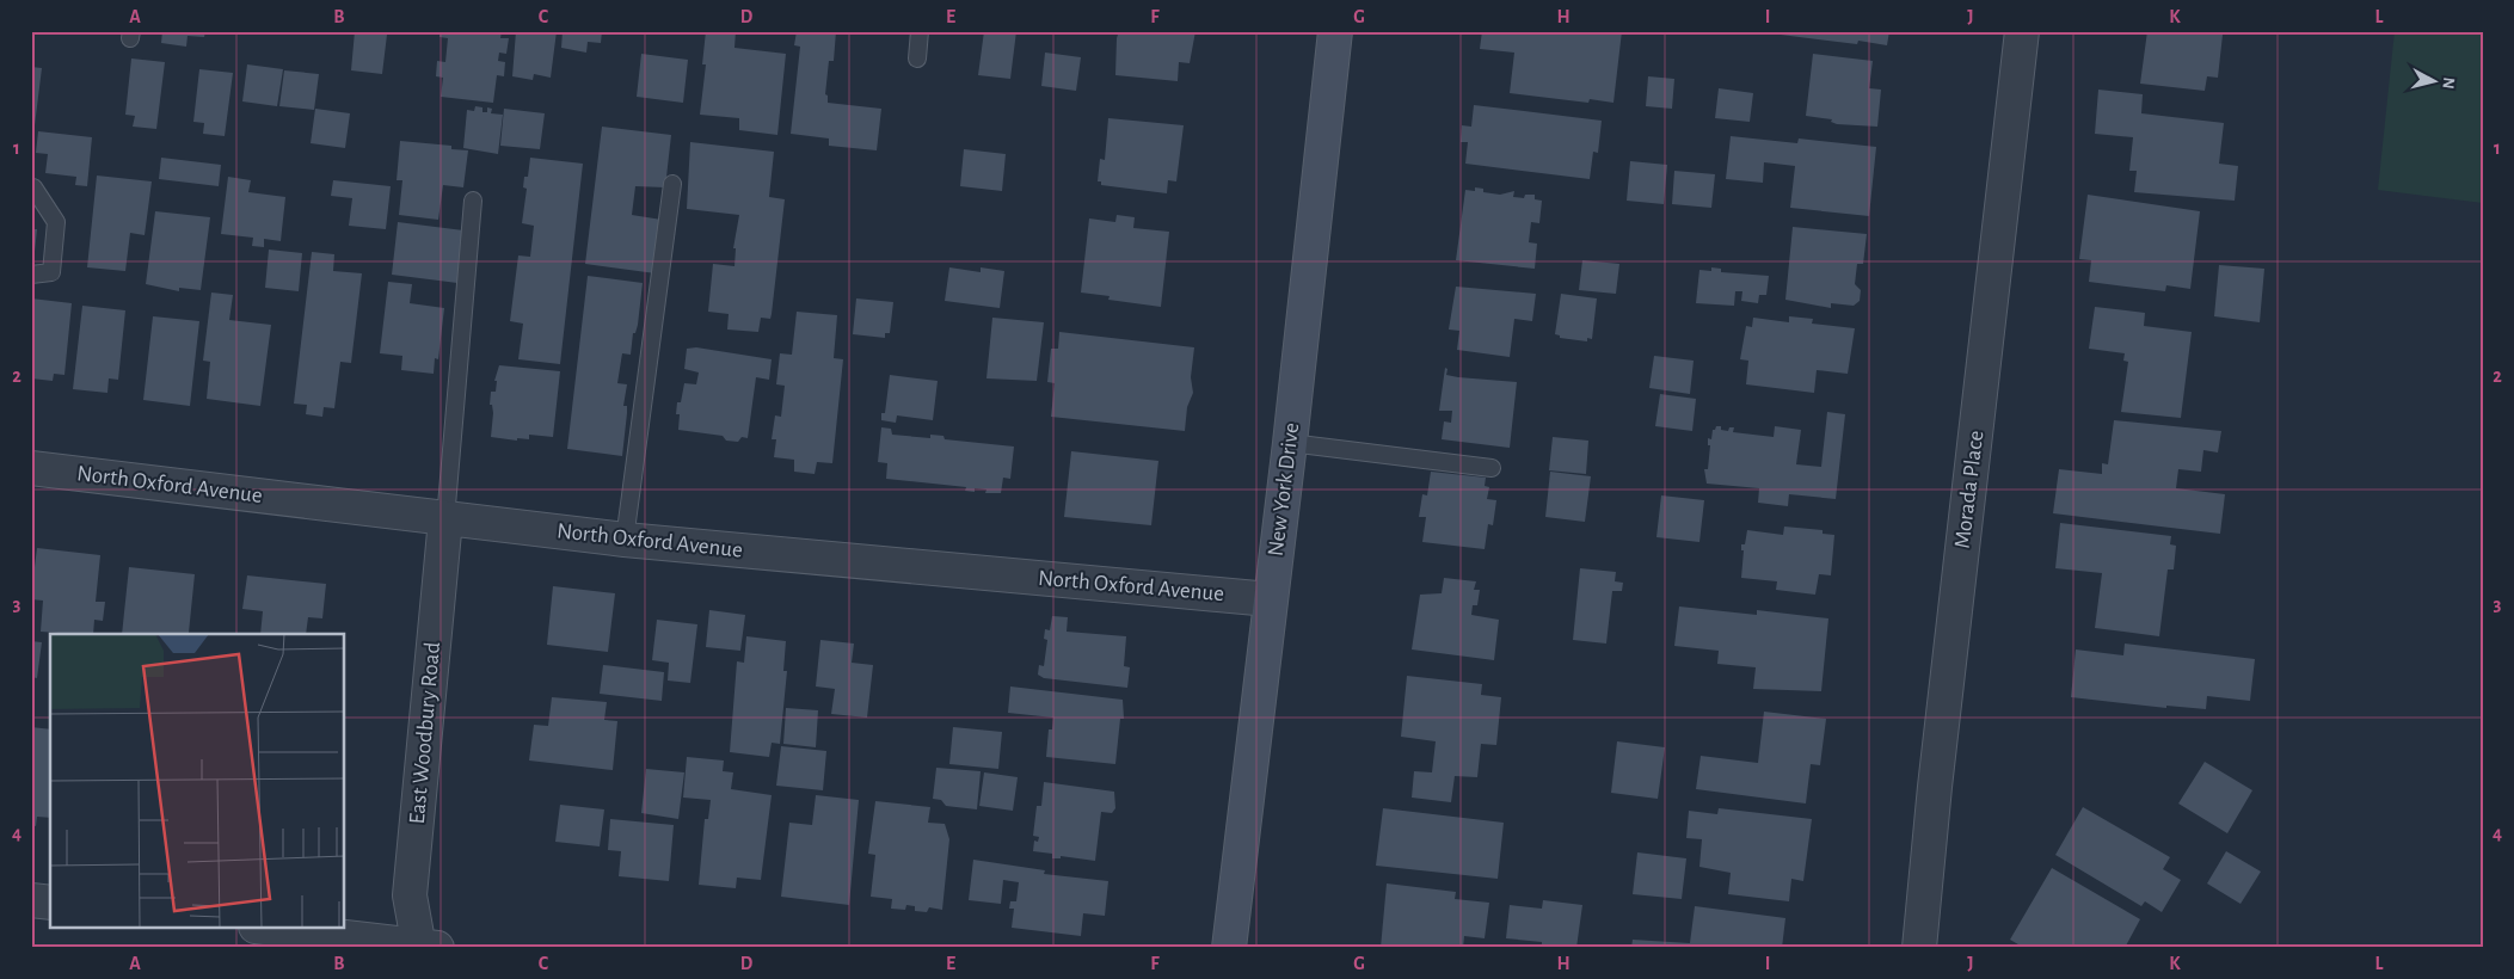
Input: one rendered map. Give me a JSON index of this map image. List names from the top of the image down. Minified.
{"streets":{"street":["North Oxford Avenue","New York Drive","Morada Place","East Woodbury Road"]},"crossings":[["North Oxford Avenue","New York Drive"],["North Oxford Avenue","East Woodbury Road"]],"north":"right","grid":{"columns":["A","B","C","D","E","F","G","H","I","J","K","L"],"rows":["1","2","3","4"]}}
